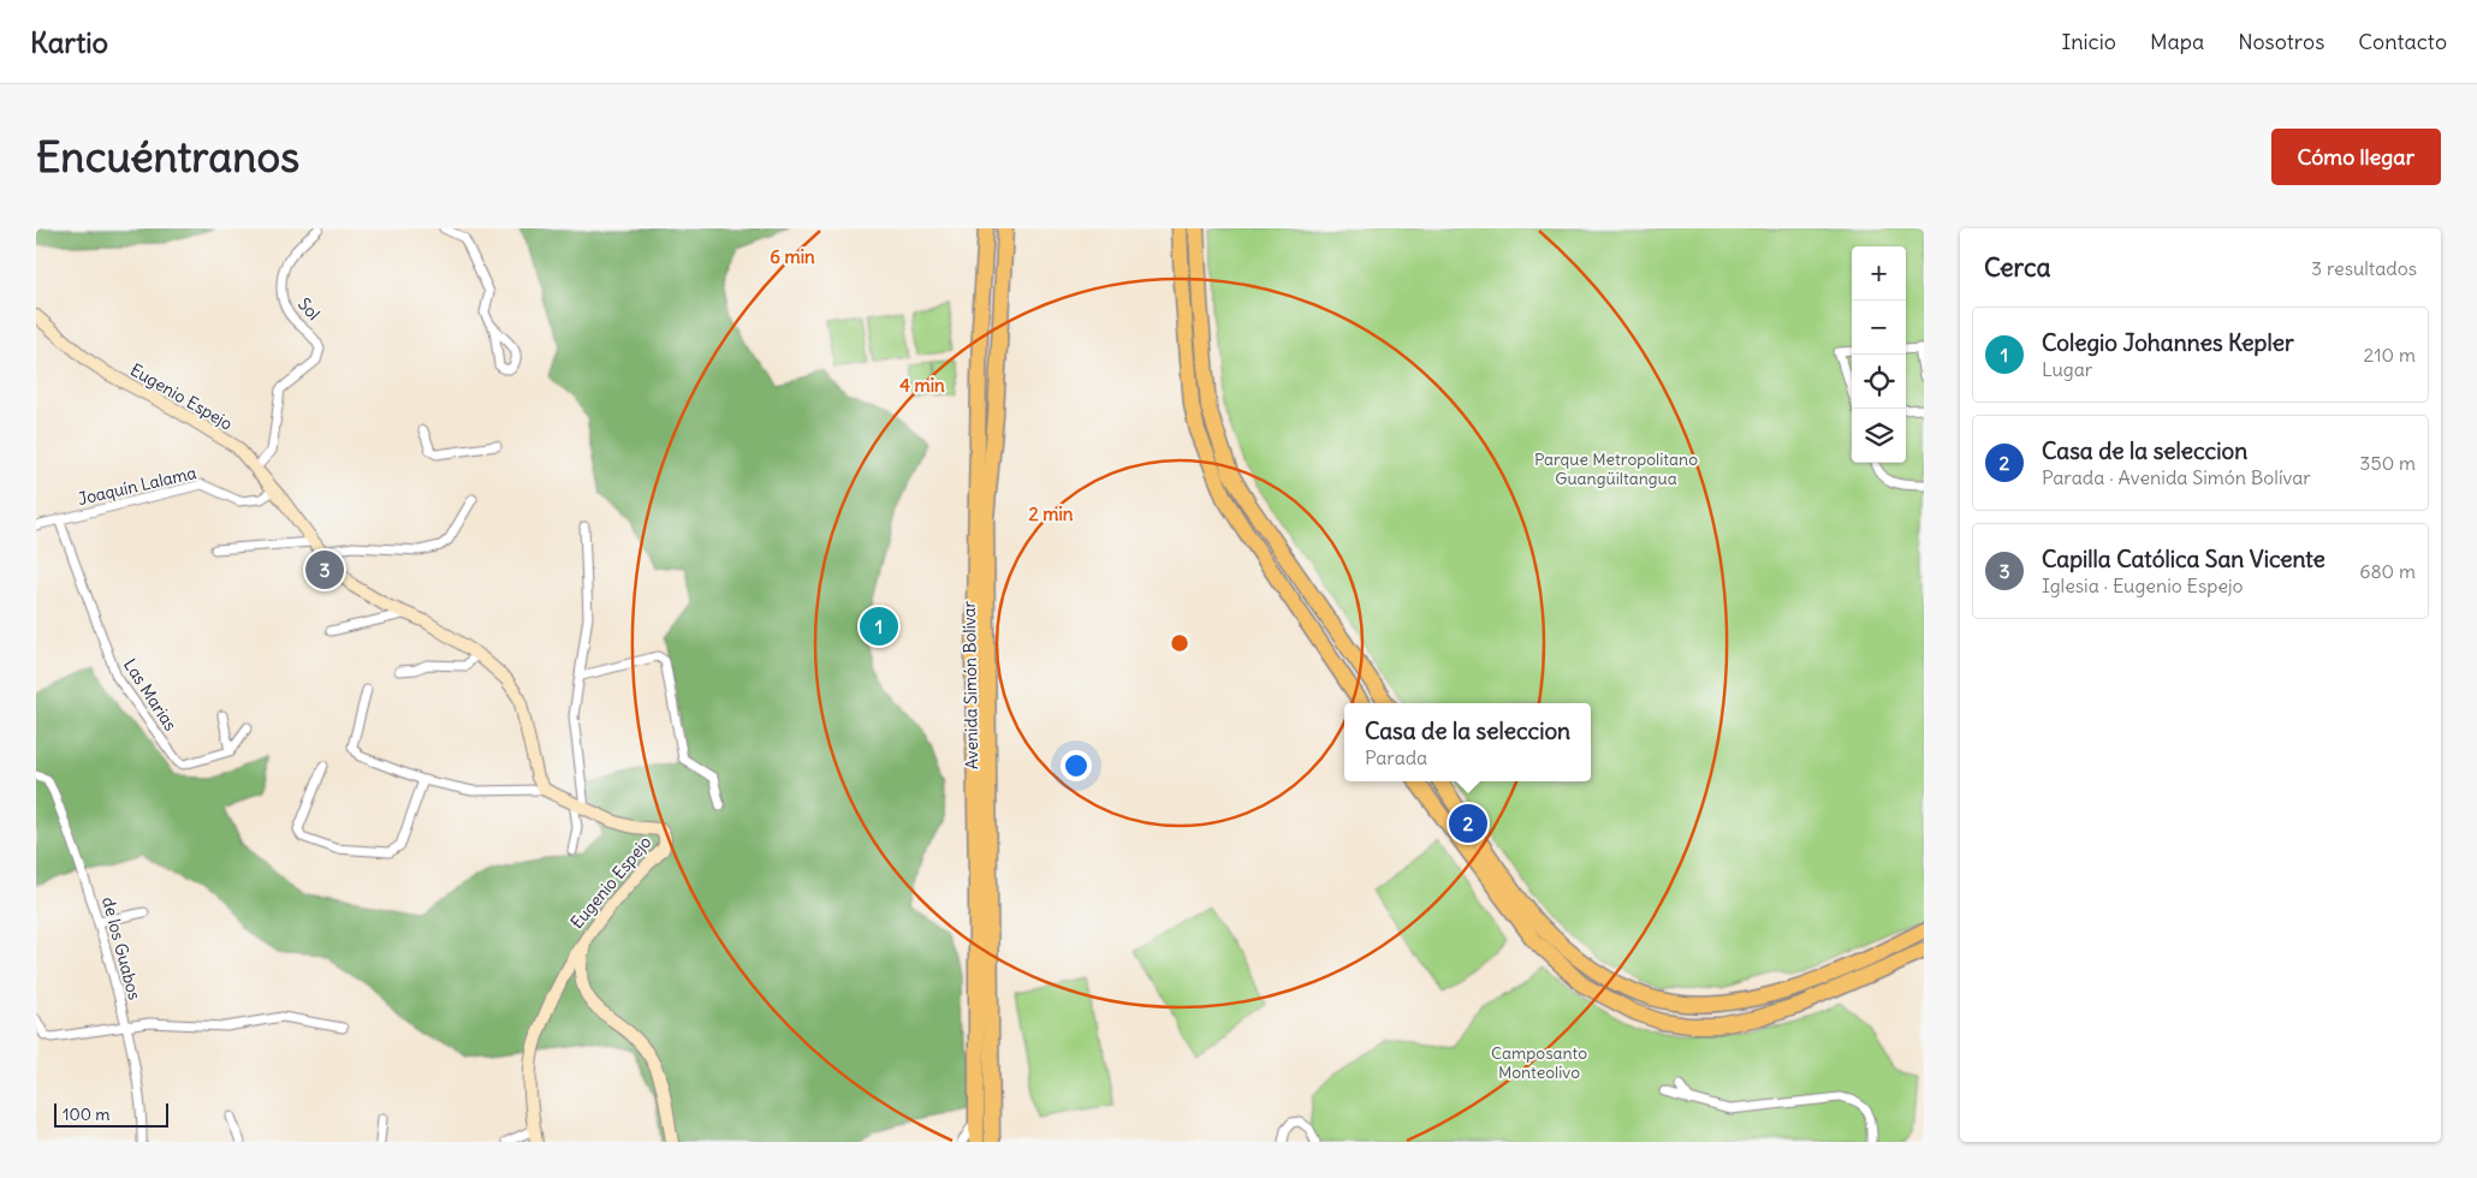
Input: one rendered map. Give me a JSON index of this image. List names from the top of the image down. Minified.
{"streets":{"highway":["Avenida Simón Bolívar"],"street":["Sol","Eugenio Espejo","Joaquín Lalama","Las Marias","de los Guabos"]},"crossings":[["Sol","Eugenio Espejo"],["Eugenio Espejo","Joaquín Lalama"],["Joaquín Lalama","Las Marias"]],"parks":["Parque Metropolitano Guangüiltangua","Camposanto Monteolivo"],"scale_bar":"100 m","page":{"header":"Kartio","nav":["Inicio","Mapa","Nosotros","Contacto"],"buttons":"Cómo llegar","title":"Encuéntranos","heading":["Cerca","3 resultados"],"map_buttons":["+","−"],"list":[{"mark":"1","name":"Colegio Johannes Kepler","note":"Lugar","value":"210 m"},{"mark":"2","name":"Casa de la seleccion","note":"Parada · Avenida Simón Bolívar","value":"350 m"},{"mark":"3","name":"Capilla Católica San Vicente","note":"Iglesia · Eugenio Espejo","value":"680 m"}],"pins":["3","1","2"],"popup":["Casa de la seleccion","Parada"],"scale":"100 m"},"rings":["6 min","4 min","2 min"]}
